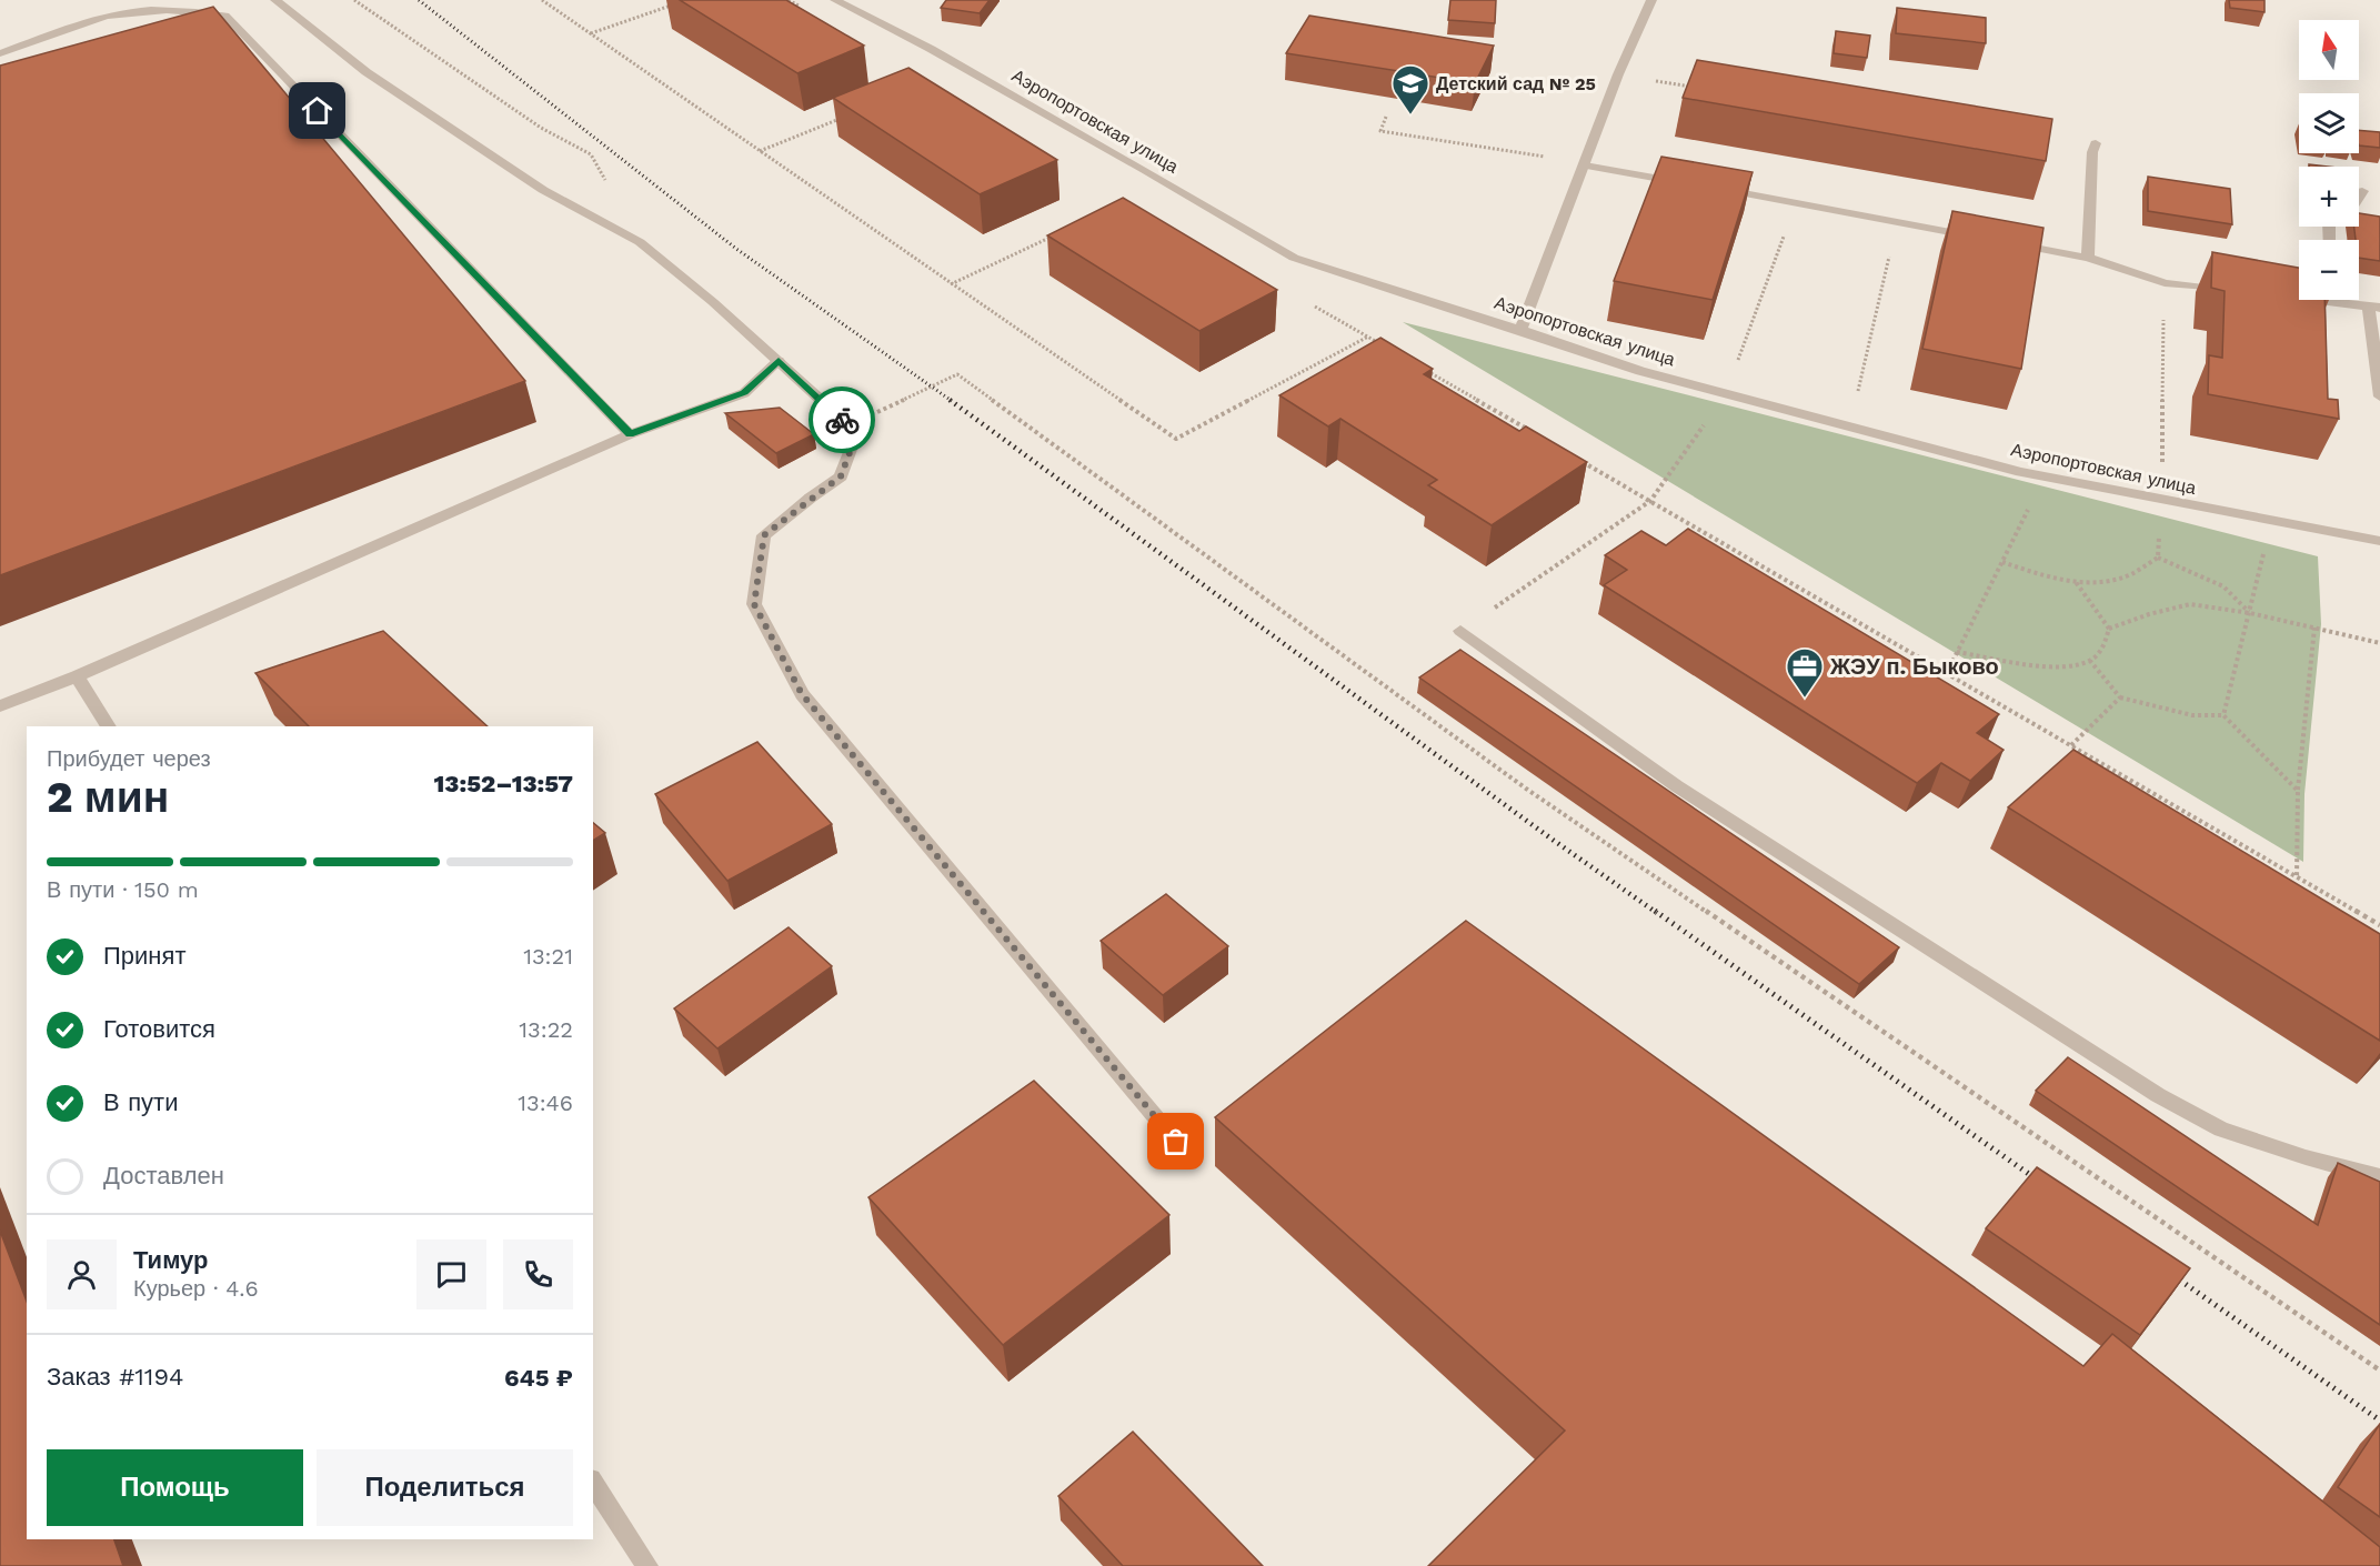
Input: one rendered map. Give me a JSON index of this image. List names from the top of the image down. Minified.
{"streets":{"street":["Аэропортовская улица"]},"places":{"school or university":["Детский сад № 25"],"office":["ЖЭУ п. Быково"]},"north":"top","page":{"map_buttons":["+","−"],"heading":["2 мин","Прибудет через","13:52–13:57"],"panel":["Тимур","Курьер · 4.6","Заказ #1194","645 ₽"],"bar":"В пути · 150 m","list":[["Принят","13:21"],["Готовится","13:22"],["В пути","13:46"],"Доставлен"],"buttons":["Помощь","Поделиться"]}}
